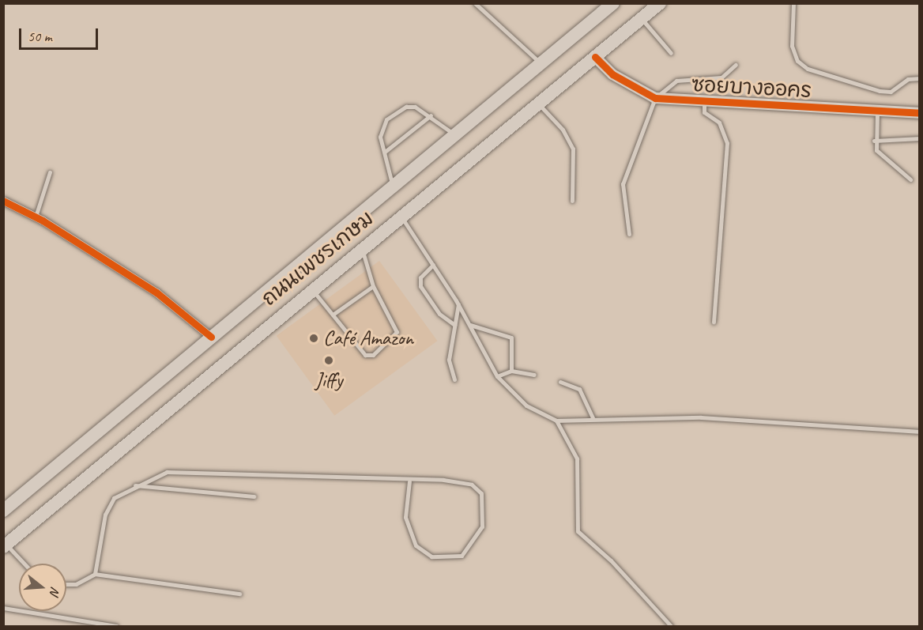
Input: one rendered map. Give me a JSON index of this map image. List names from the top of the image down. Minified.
{"streets":{"main road":["ถนนเพชรเกษม"],"street":["ซอยบางออคร"]},"crossings":[["ซอยบางออคร","ถนนเพชรเกษม"]],"places":["Café Amazon","Jiffy"],"scale_bar":"50 m","north":"right"}
